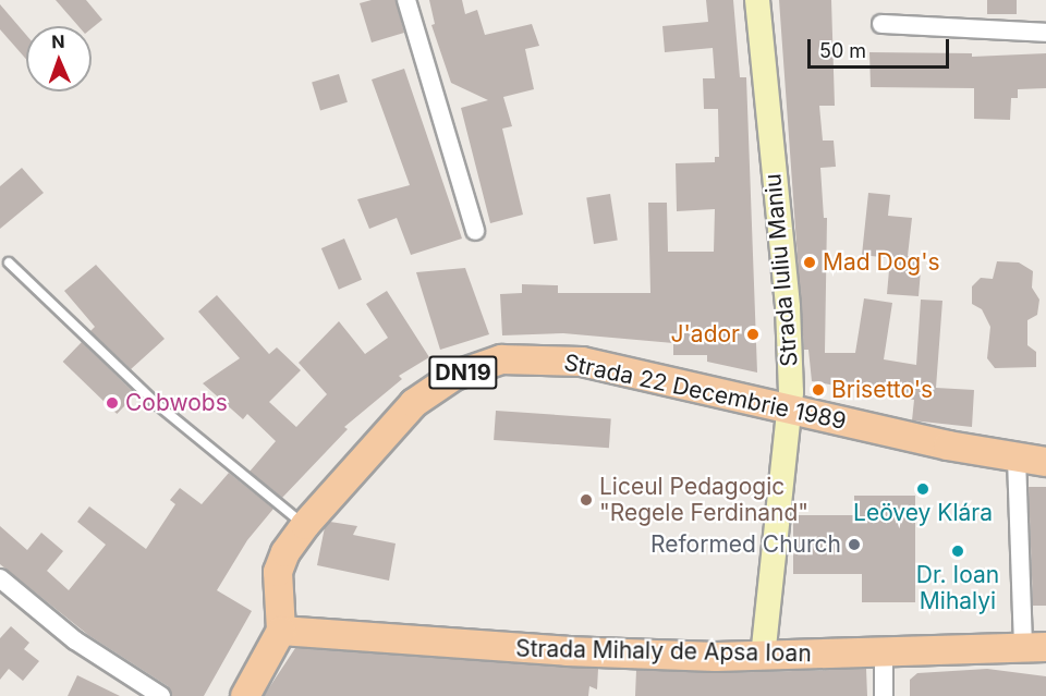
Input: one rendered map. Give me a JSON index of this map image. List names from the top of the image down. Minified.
{"streets":{"main road":["Strada Iuliu Maniu","DN19","Strada 22 Decembrie 1989","Strada Mihaly de Apsa Ioan"]},"crossings":[["Strada Iuliu Maniu","Strada 22 Decembrie 1989"],["Strada Iuliu Maniu","Strada Mihaly de Apsa Ioan"],["Strada 22 Decembrie 1989","Strada Mihaly de Apsa Ioan"]],"places":["Mad Dog's","J'ador","Brisetto's","Cobwobs","Leövey Klára","Liceul Pedagogic \"Regele Ferdinand\"","Reformed Church","Dr. Ioan Mihalyi"],"scale_bar":"50 m","north":"top"}
